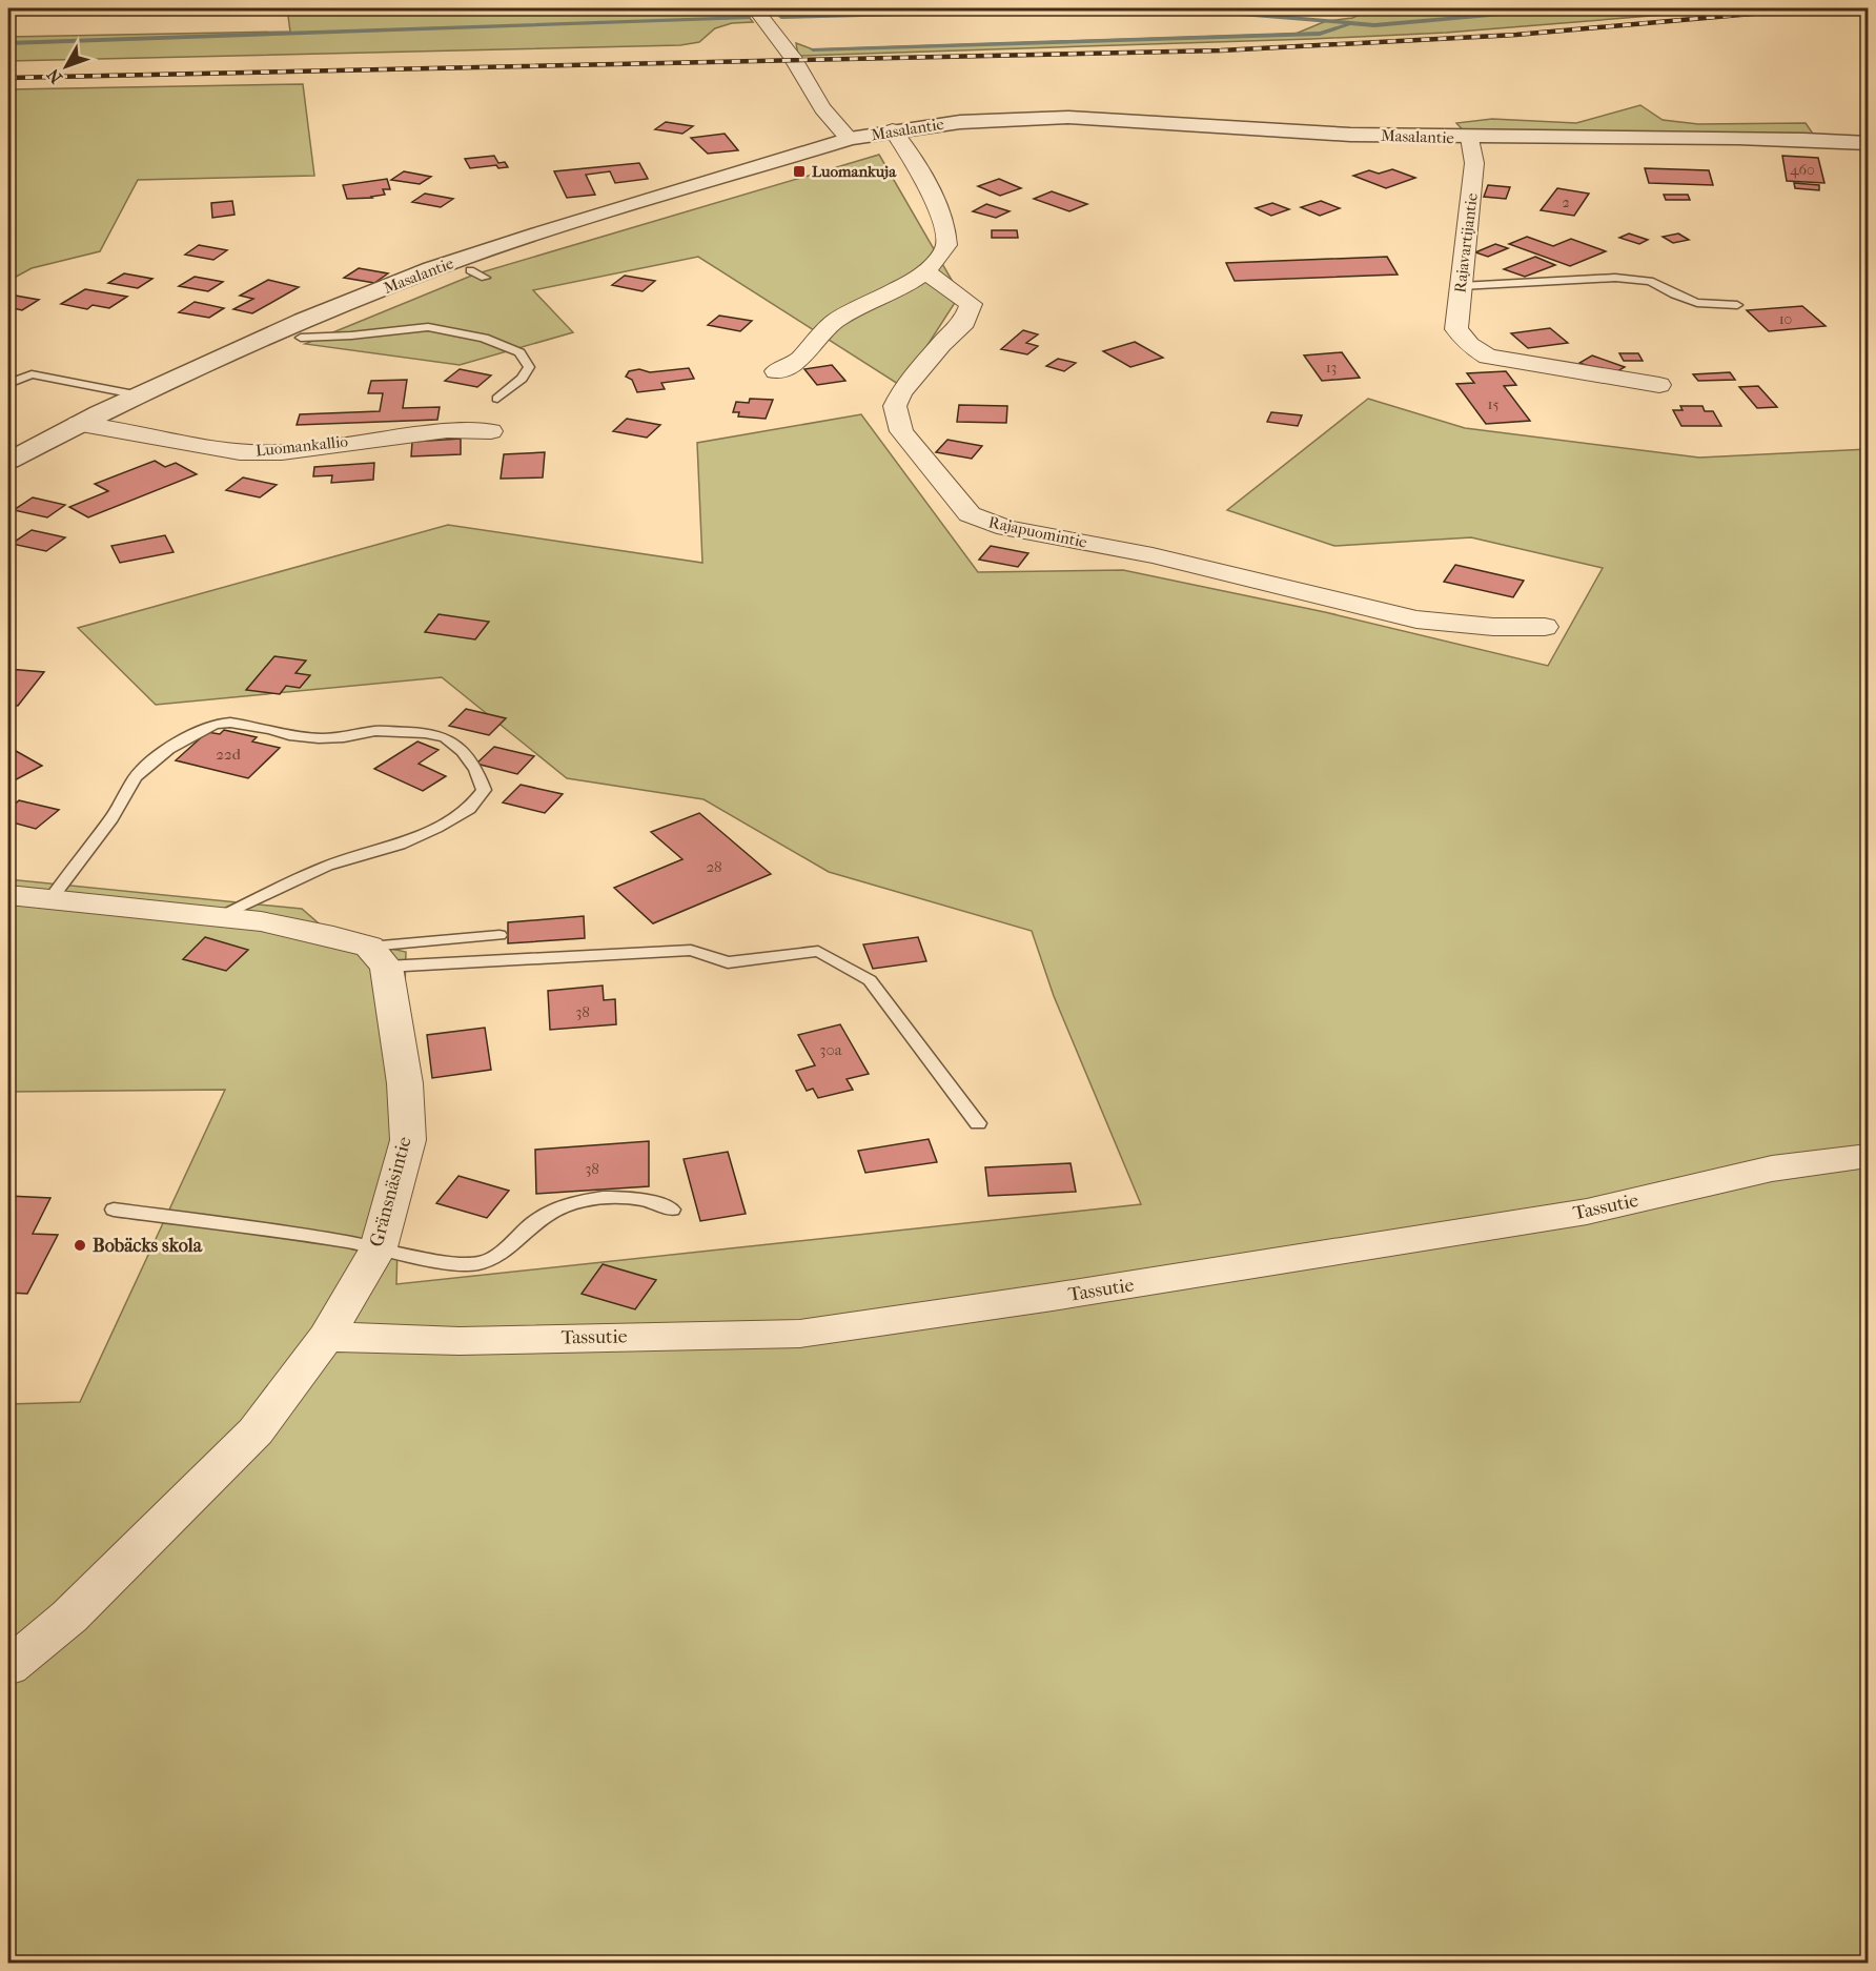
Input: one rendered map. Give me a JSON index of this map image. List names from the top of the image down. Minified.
{"streets":{"street":["Masalantie","Rajavartijantie","Luomankallio","Rajapuomintie","Gränsnäsintie","Tassutie"]},"crossings":[["Masalantie","Rajavartijantie"],["Masalantie","Luomankallio"],["Gränsnäsintie","Tassutie"]],"places":{"transit":["Luomankuja"],"other":["Bobäcks skola"]},"house_numbers":["460","2","10","13","15","22d","28","38","30a","38"],"north":"bottom left"}
